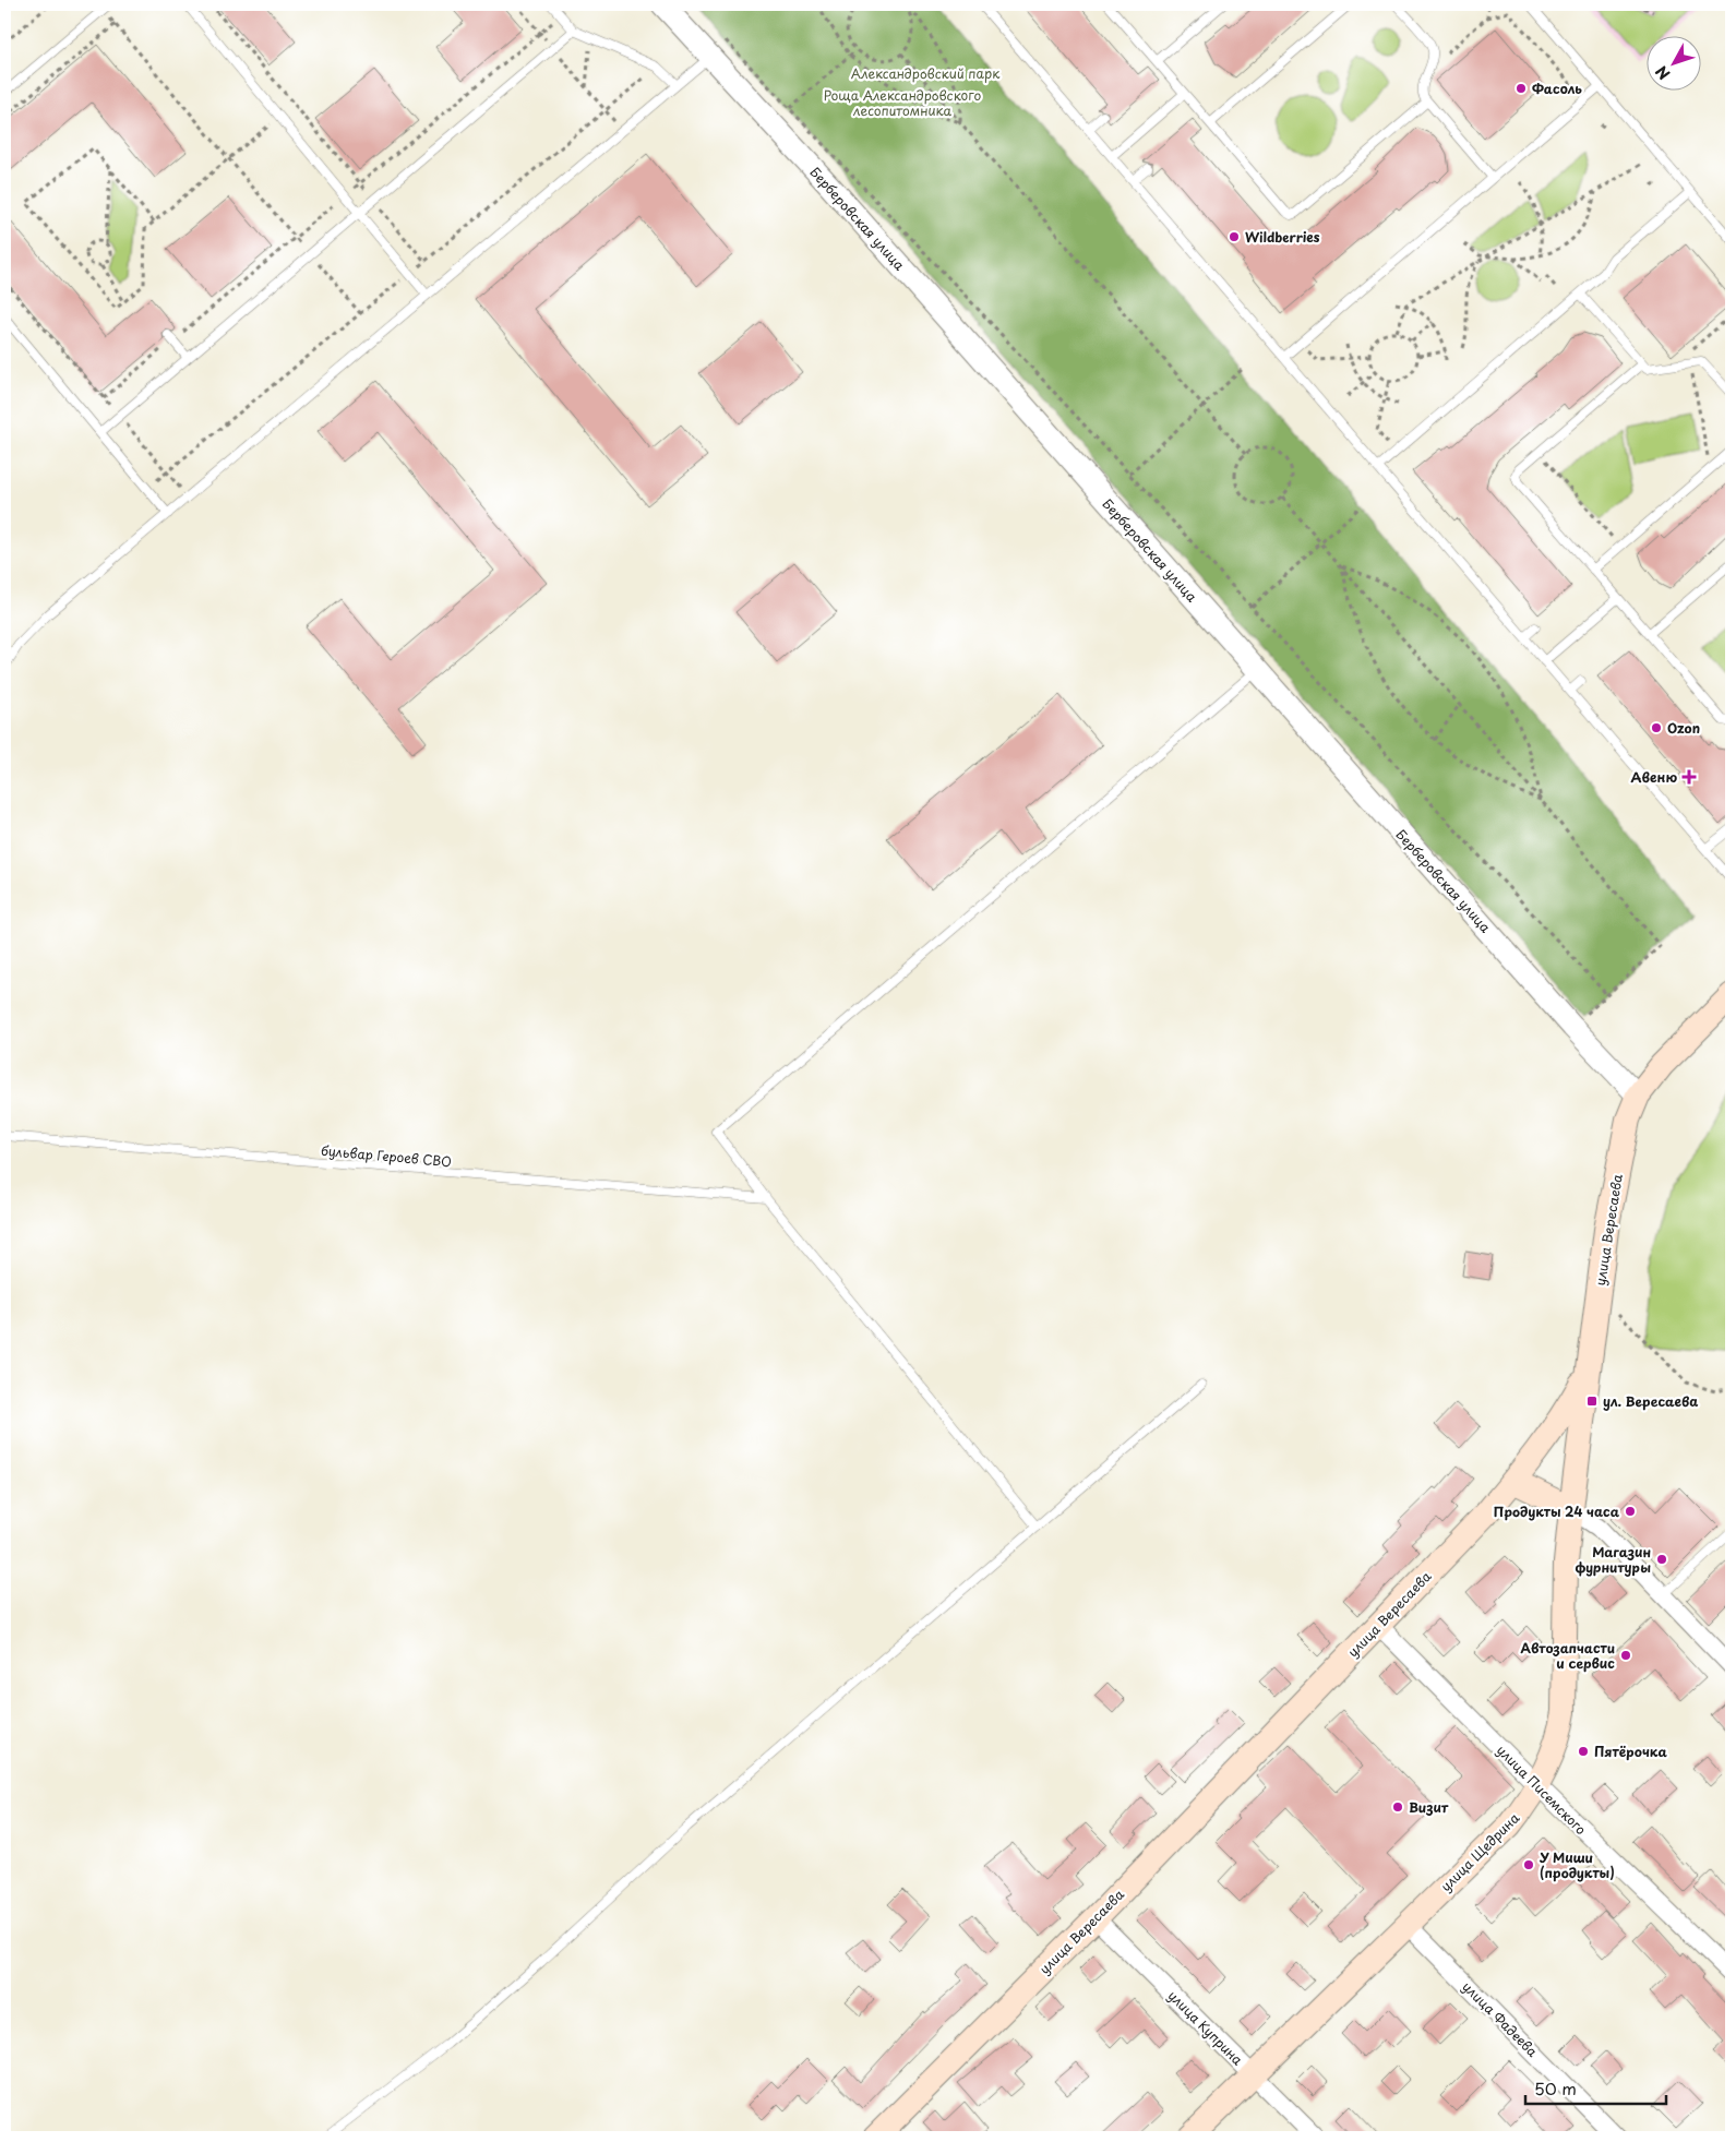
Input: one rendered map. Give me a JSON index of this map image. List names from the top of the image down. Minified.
{"streets":{"main road":["улица Вересаева","улица Щедрина"],"street":["Берберовская улица","улица Писемского","улица Фадеева","улица Куприна"],"lane":["бульвар Героев СВО"]},"crossings":[["Берберовская улица","улица Вересаева"],["улица Вересаева","улица Писемского"],["улица Вересаева","улица Щедрина"],["улица Вересаева","улица Куприна"],["улица Писемского","улица Щедрина"],["улица Щедрина","улица Фадеева"],["улица Щедрина","улица Куприна"]],"parks":["Александровский парк","Роща Александровского лесопитомника"],"places":{"other":["Фасоль","Wildberries","Ozon","Продукты 24 часа","Магазин фурнитуры","Автозапчасти и сервис","Пятёрочка","Визит","У Миши (продукты)"],"health":["Авеню"],"transit":["ул. Вересаева"]},"scale_bar":"50 m","north":"bottom left"}
